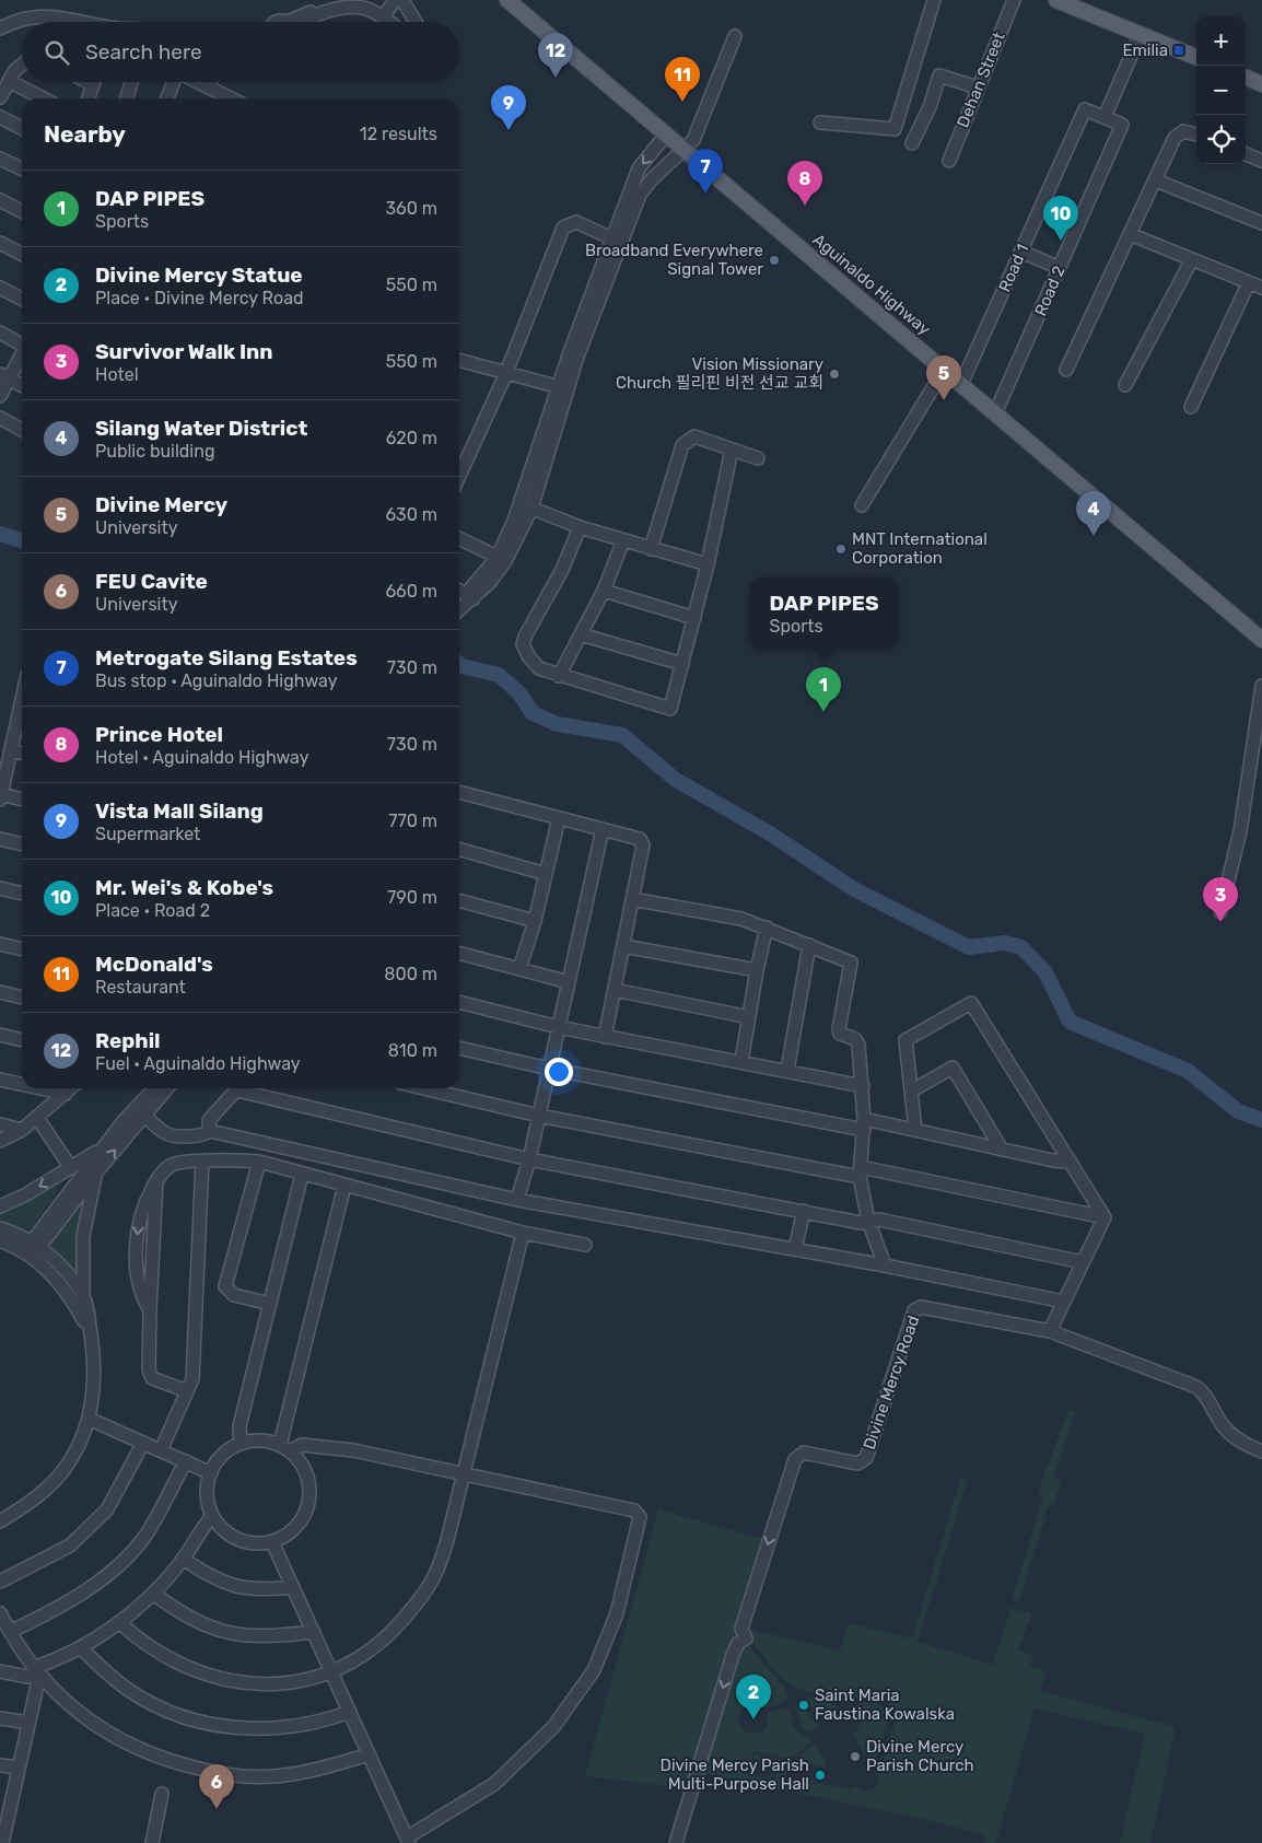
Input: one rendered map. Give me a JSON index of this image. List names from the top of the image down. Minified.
{"streets":{"main road":["Aguinaldo Highway"],"street":["Dehan Street","Road 1","Road 2","Divine Mercy Road"]},"crossings":[["Road 1","Aguinaldo Highway"],["Road 1","Road 2"],["Aguinaldo Highway","Road 2"]],"one_way":["Divine Mercy Road"],"places":{"transit":["Emilia"],"other":["Broadband Everywhere Signal Tower","Vision Missionary Church 필리핀 비전 선교 교회","MNT International Corporation","Saint Maria Faustina Kowalska","Divine Mercy Parish Church","Divine Mercy Parish Multi-Purpose Hall"]},"page":{"map_buttons":["+","−"],"search":"Search here","pins":["12","11","9","7","8","10","5","4","1","3","2","6"],"heading":["Nearby","12 results"],"list":[{"mark":"1","name":"DAP PIPES","note":"Sports","value":"360 m"},{"mark":"2","name":"Divine Mercy Statue","note":"Place · Divine Mercy Road","value":"550 m"},{"mark":"3","name":"Survivor Walk Inn","note":"Hotel","value":"550 m"},{"mark":"4","name":"Silang Water District","note":"Public building","value":"620 m"},{"mark":"5","name":"Divine Mercy","note":"University","value":"630 m"},{"mark":"6","name":"FEU Cavite","note":"University","value":"660 m"},{"mark":"7","name":"Metrogate Silang Estates","note":"Bus stop · Aguinaldo Highway","value":"730 m"},{"mark":"8","name":"Prince Hotel","note":"Hotel · Aguinaldo Highway","value":"730 m"},{"mark":"9","name":"Vista Mall Silang","note":"Supermarket","value":"770 m"},{"mark":"10","name":"Mr. Wei's & Kobe's","note":"Place · Road 2","value":"790 m"},{"mark":"11","name":"McDonald's","note":"Restaurant","value":"800 m"},{"mark":"12","name":"Rephil","note":"Fuel · Aguinaldo Highway","value":"810 m"}],"popup":["DAP PIPES","Sports"]}}
